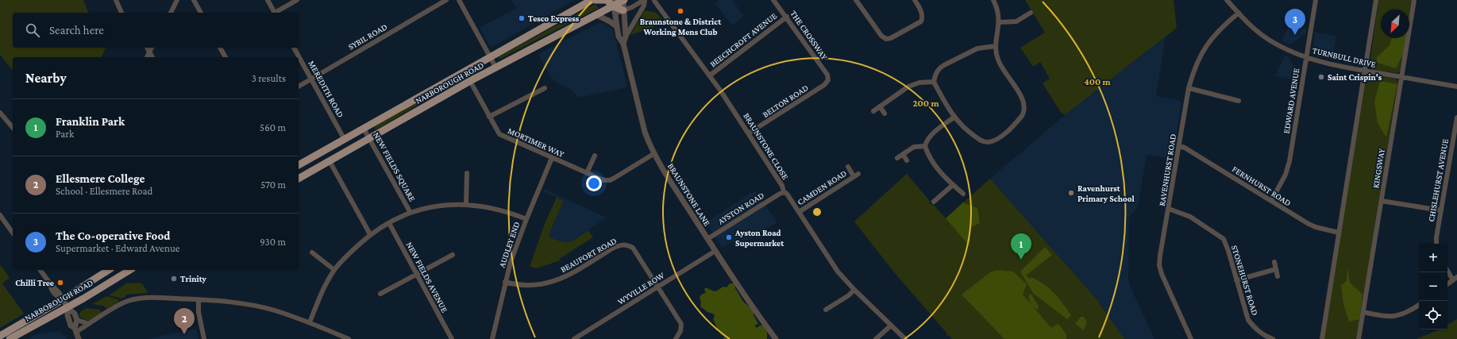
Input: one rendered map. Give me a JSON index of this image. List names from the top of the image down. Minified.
{"streets":{"main road":["NARBOROUGH ROAD"],"street":["THE CROSSWAY","SYBIL ROAD","BEECHCROFT AVENUE","TURNBULL DRIVE","MEREDITH ROAD","BELTON ROAD","EDWARD AVENUE","MORTIMER WAY","BRAUNSTONE CLOSE","NEW FIELDS SQUARE","KINGSWAY","RAVENHURST ROAD","CHISLEHURST AVENUE","FERNHURST ROAD","CAMDEN ROAD","BRAUNSTONE LANE","AYSTON ROAD","AUDLEY END","BEAUFORT ROAD","NEW FIELDS AVENUE","STONEHURST ROAD","WYVILLE ROW"]},"crossings":[["THE CROSSWAY","BEECHCROFT AVENUE"],["THE CROSSWAY","BELTON ROAD"],["SYBIL ROAD","MEREDITH ROAD"],["BEECHCROFT AVENUE","BRAUNSTONE CLOSE"],["TURNBULL DRIVE","EDWARD AVENUE"],["TURNBULL DRIVE","KINGSWAY"],["TURNBULL DRIVE","RAVENHURST ROAD"],["NARBOROUGH ROAD","MEREDITH ROAD"],["NARBOROUGH ROAD","MORTIMER WAY"],["NARBOROUGH ROAD","NEW FIELDS SQUARE"],["NARBOROUGH ROAD","BRAUNSTONE LANE"],["BELTON ROAD","BRAUNSTONE CLOSE"],["EDWARD AVENUE","FERNHURST ROAD"],["MORTIMER WAY","BRAUNSTONE LANE"],["MORTIMER WAY","AUDLEY END"],["BRAUNSTONE CLOSE","CAMDEN ROAD"],["BRAUNSTONE CLOSE","AYSTON ROAD"],["RAVENHURST ROAD","FERNHURST ROAD"],["RAVENHURST ROAD","STONEHURST ROAD"],["BRAUNSTONE LANE","AYSTON ROAD"],["BRAUNSTONE LANE","WYVILLE ROW"],["AUDLEY END","BEAUFORT ROAD"],["BEAUFORT ROAD","WYVILLE ROW"]],"places":["Braunstone & District Working Mens Club","Tesco Express","Saint Crispin's","Ravenhurst Primary School","Ayston Road Supermarket","Trinity","Chilli Tree"],"north":"bottom left","page":{"pins":["3","1","2"],"search":"Search here","heading":["Nearby","3 results"],"list":[{"mark":"1","name":"Franklin Park","note":"Park","value":"560 m"},{"mark":"2","name":"Ellesmere College","note":"School · Ellesmere Road","value":"570 m"},{"mark":"3","name":"The Co-operative Food","note":"Supermarket · Edward Avenue","value":"930 m"}],"map_buttons":["+","−"]},"rings":["400 m","200 m"]}
